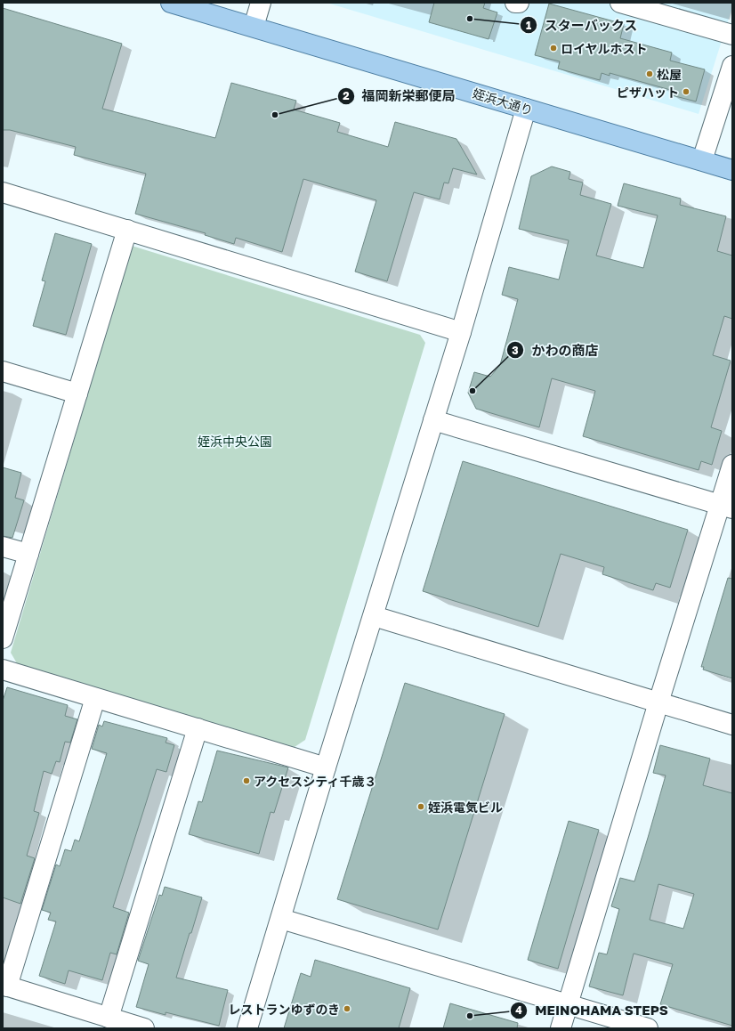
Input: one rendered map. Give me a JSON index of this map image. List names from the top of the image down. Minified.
{"streets":{"main road":["姪浜大通り"]},"parks":["姪浜中央公園"],"places":["スターバックス","ロイヤルホスト","松屋","ピザハット","福岡新栄郵便局","かわの商店","アクセスシティ千歳３","姪浜電気ビル","レストランゆずのき","MEINOHAMA STEPS"]}
